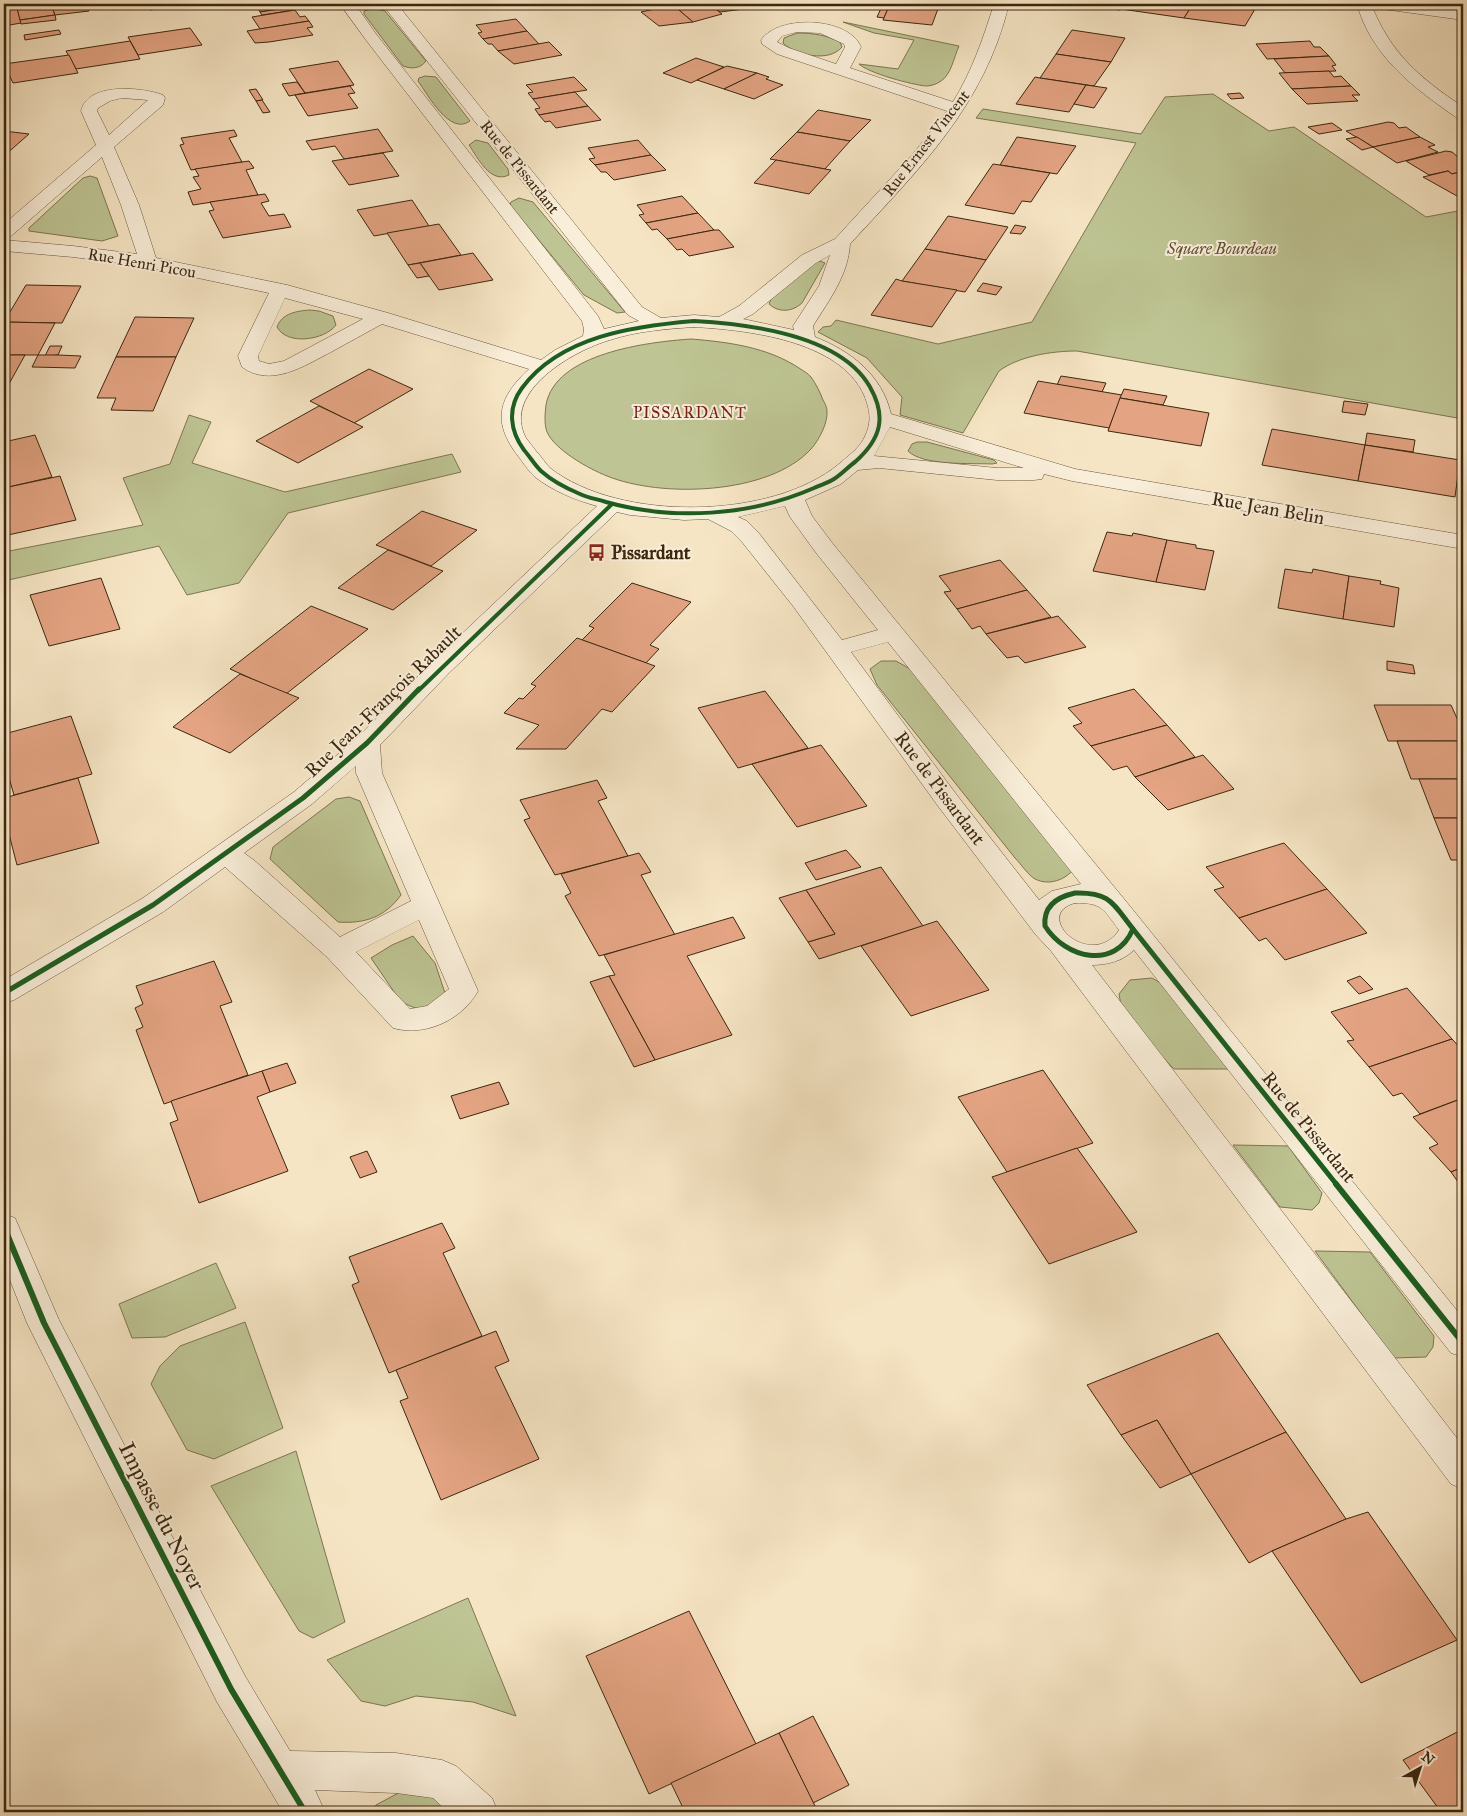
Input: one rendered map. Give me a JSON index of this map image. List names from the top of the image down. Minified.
{"streets":{"street":["Rue Ernest Vincent","Rue de Pissardant","Rue Henri Picou","Rue Jean Belin","Rue Jean-François Rabault","Impasse du Noyer"]},"districts":["PISSARDANT"],"parks":["Square Bourdeau"],"places":{"bus stop":["Pissardant"]},"north":"top right"}
